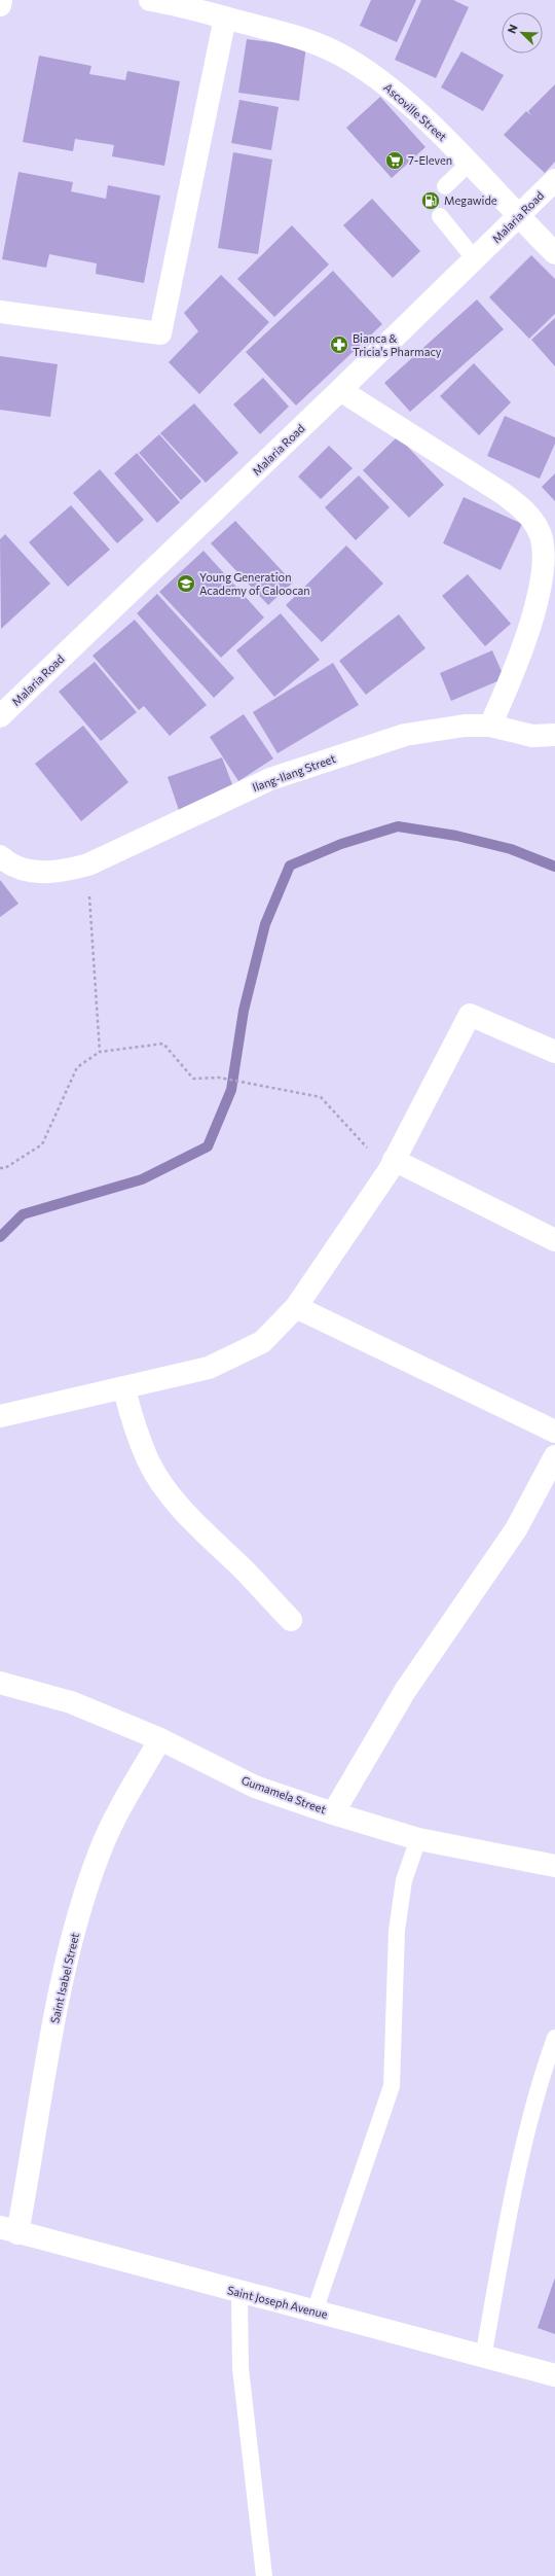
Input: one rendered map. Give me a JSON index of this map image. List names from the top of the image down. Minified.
{"streets":{"street":["Ascoville Street","Malaria Road","Ilang-Ilang Street","Gumamela Street","Saint Isabel Street","Saint Joseph Avenue"]},"crossings":[["Ascoville Street","Malaria Road"],["Gumamela Street","Saint Isabel Street"],["Saint Isabel Street","Saint Joseph Avenue"]],"places":{"supermarket":["7-Eleven"],"fuel station":["Megawide"],"pharmacy":["Bianca & Tricia's Pharmacy"],"school or university":["Young Generation Academy of Caloocan"]},"north":"top left"}
